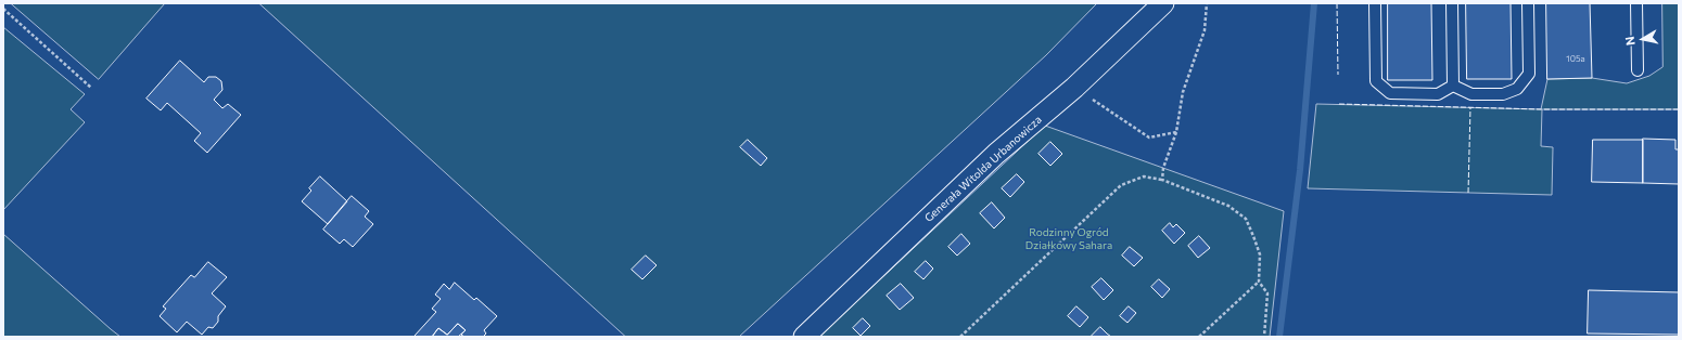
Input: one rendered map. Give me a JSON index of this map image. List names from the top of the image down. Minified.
{"streets":{"street":["Generała Witolda Urbanowicza"]},"parks":["Rodzinny Ogród Działkowy Sahara"],"house_numbers":["105a"],"north":"left"}
